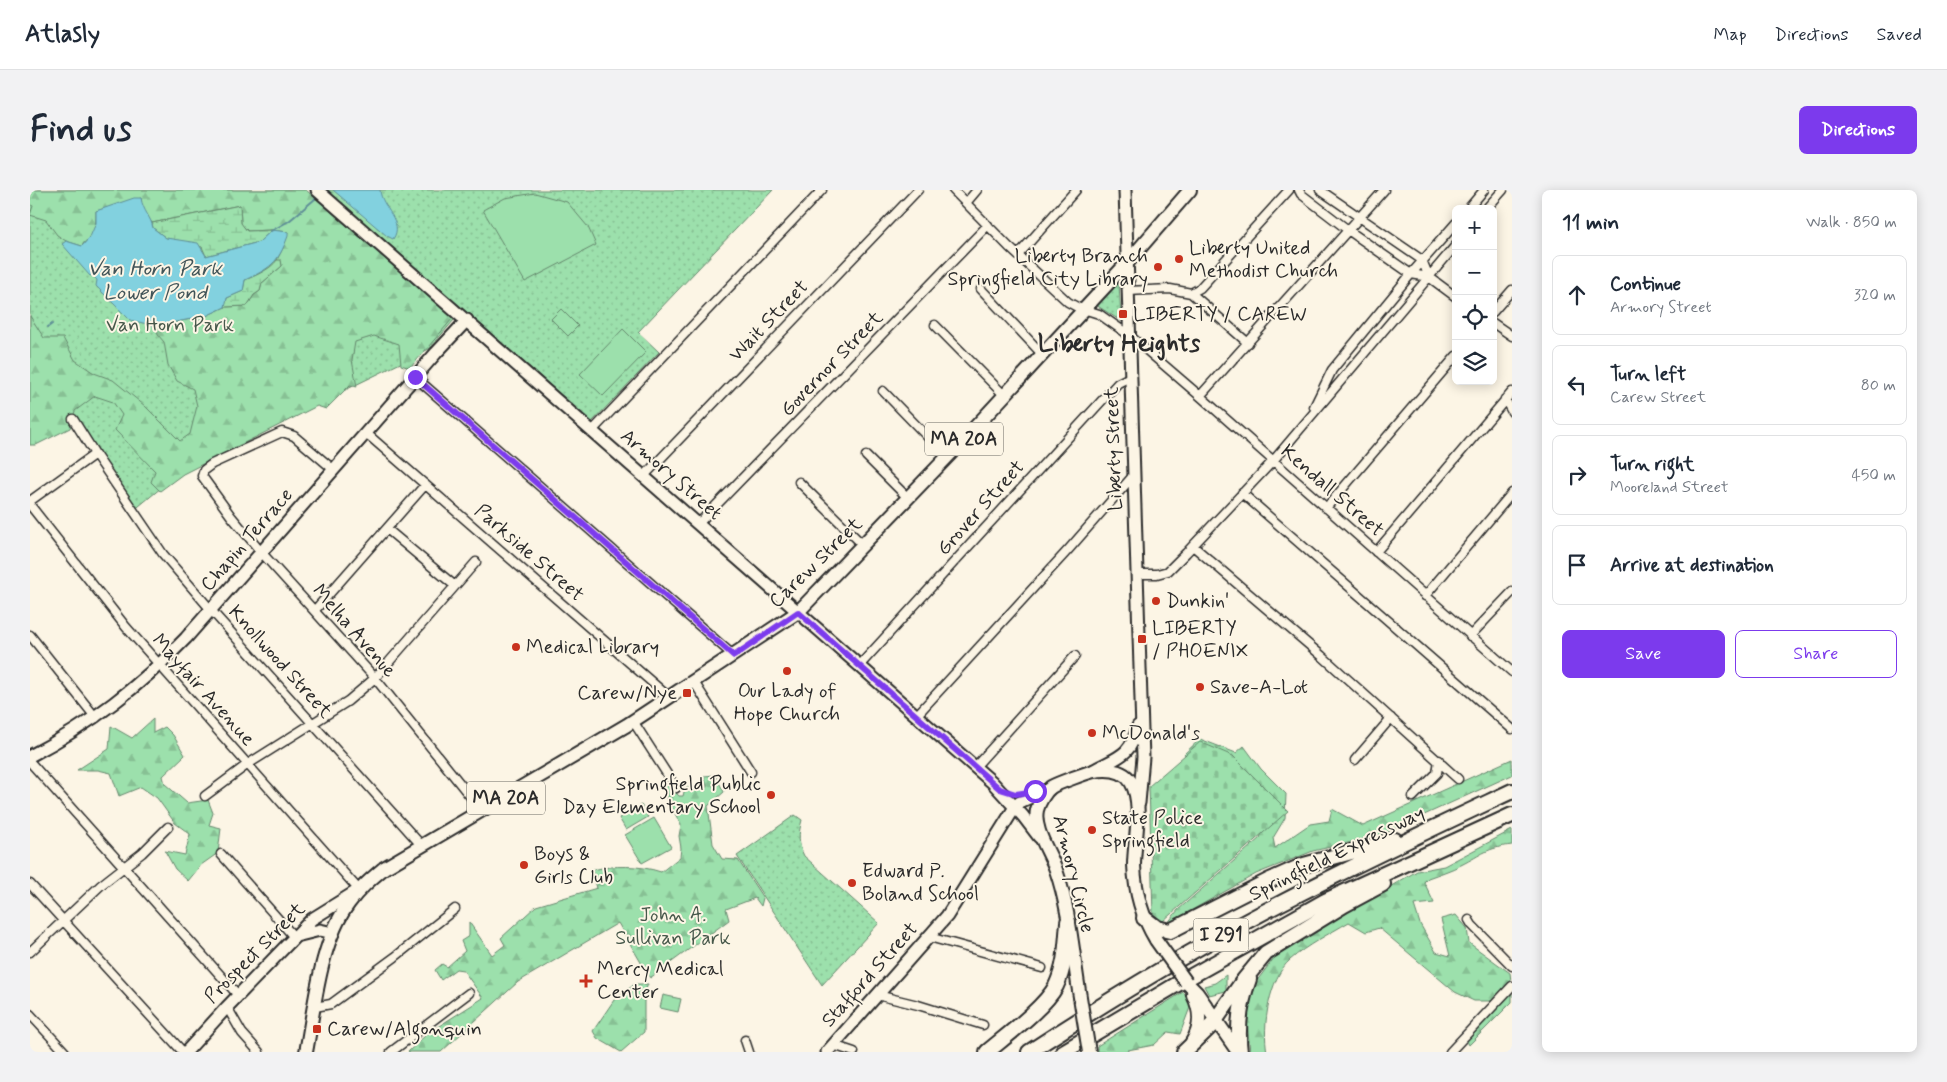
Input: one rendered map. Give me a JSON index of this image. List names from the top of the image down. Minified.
{"streets":{"highway":["Springfield Expressway","I 291"],"main road":["MA 20A","Liberty Street","Armory Street","Chapin Terrace","Carew Street","Armory Circle","Prospect Street","Stafford Street"],"street":["Wait Street","Governor Street","Kendall Street","Grover Street","Parkside Street","Melha Avenue","Knollwood Street","Mayfair Avenue"]},"crossings":[["Wait Street","Armory Street"],["Governor Street","Armory Street"],["Governor Street","Kendall Street"],["Liberty Street","Kendall Street"],["Liberty Street","Grover Street"],["Liberty Street","Carew Street"],["Liberty Street","Armory Circle"],["Armory Street","Grover Street"],["Armory Street","Chapin Terrace"],["Armory Street","Carew Street"],["Armory Street","Armory Circle"],["Armory Street","Stafford Street"],["Kendall Street","Carew Street"],["Chapin Terrace","Parkside Street"],["Chapin Terrace","Melha Avenue"],["Chapin Terrace","Knollwood Street"],["Chapin Terrace","Mayfair Avenue"],["Parkside Street","Carew Street"],["Carew Street","Melha Avenue"],["Carew Street","Knollwood Street"],["Carew Street","Mayfair Avenue"],["Carew Street","Prospect Street"],["Mayfair Avenue","Prospect Street"],["Armory Circle","Stafford Street"]],"districts":["Liberty Heights"],"water":["Van Horn Park Lower Pond"],"parks":["Van Horn Park","John A. Sullivan Park"],"places":{"other":["Liberty United Methodist Church","Liberty Branch Springfield City Library","Dunkin'","Medical Library","Our Lady of Hope Church","Save-A-Lot","McDonald's","Springfield Public Day Elementary School","State Police Springfield","Boys & Girls Club","Edward P. Boland School"],"transit":["LIBERTY / CAREW","LIBERTY / PHOENIX","Carew/Nye","Carew/Algonquin"],"health":["Mercy Medical Center"]},"page":{"header":"Atlasly","nav":["Map","Directions","Saved"],"buttons":["Directions",["Save","Share"]],"title":"Find us","heading":["11 min","Walk · 850 m"],"map_buttons":["+","−"],"list":[["Continue","Armory Street","320 m"],["Turn left","Carew Street","80 m"],["Turn right","Mooreland Street","450 m"],"Arrive at destination"]}}
